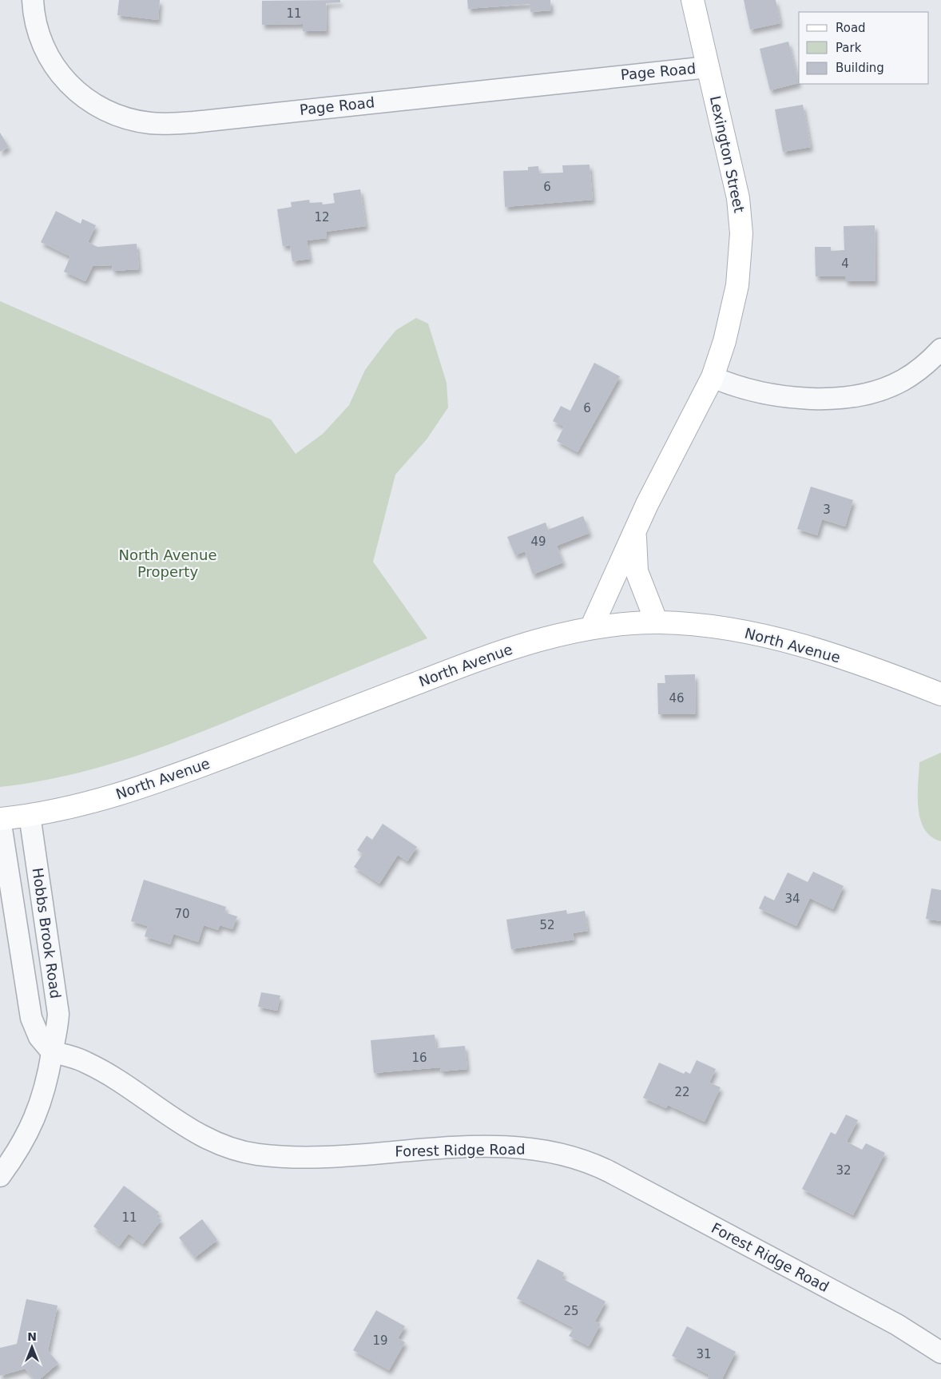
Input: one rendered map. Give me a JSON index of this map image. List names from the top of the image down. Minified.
{"streets":{"main road":["Lexington Street","North Avenue"],"street":["Page Road","Hobbs Brook Road","Forest Ridge Road"]},"crossings":[["Page Road","Lexington Street"],["Lexington Street","North Avenue"],["North Avenue","Hobbs Brook Road"],["Hobbs Brook Road","Forest Ridge Road"]],"parks":["North Avenue Property"],"house_numbers":["11","6","12","4","6","3","49","46","34","70","52","16","22","32","11","25","19","31"],"legend":["Road","Park","Building"],"north":"top"}
